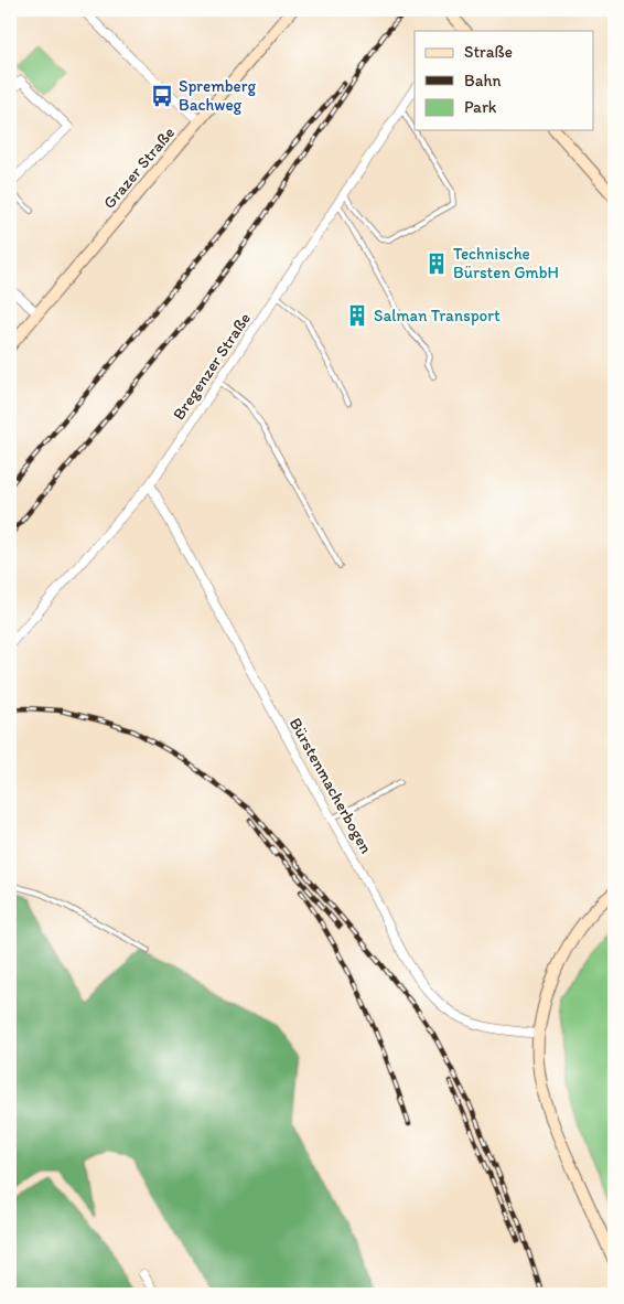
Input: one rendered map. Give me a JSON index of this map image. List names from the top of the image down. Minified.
{"streets":{"street":["Grazer Straße","Bregenzer Straße","Bürstenmacherbogen"]},"crossings":[["Bregenzer Straße","Bürstenmacherbogen"]],"places":{"bus stop":["Spremberg Bachweg"],"building":["Technische Bürsten GmbH","Salman Transport"]},"legend":["Straße","Bahn","Park"]}
